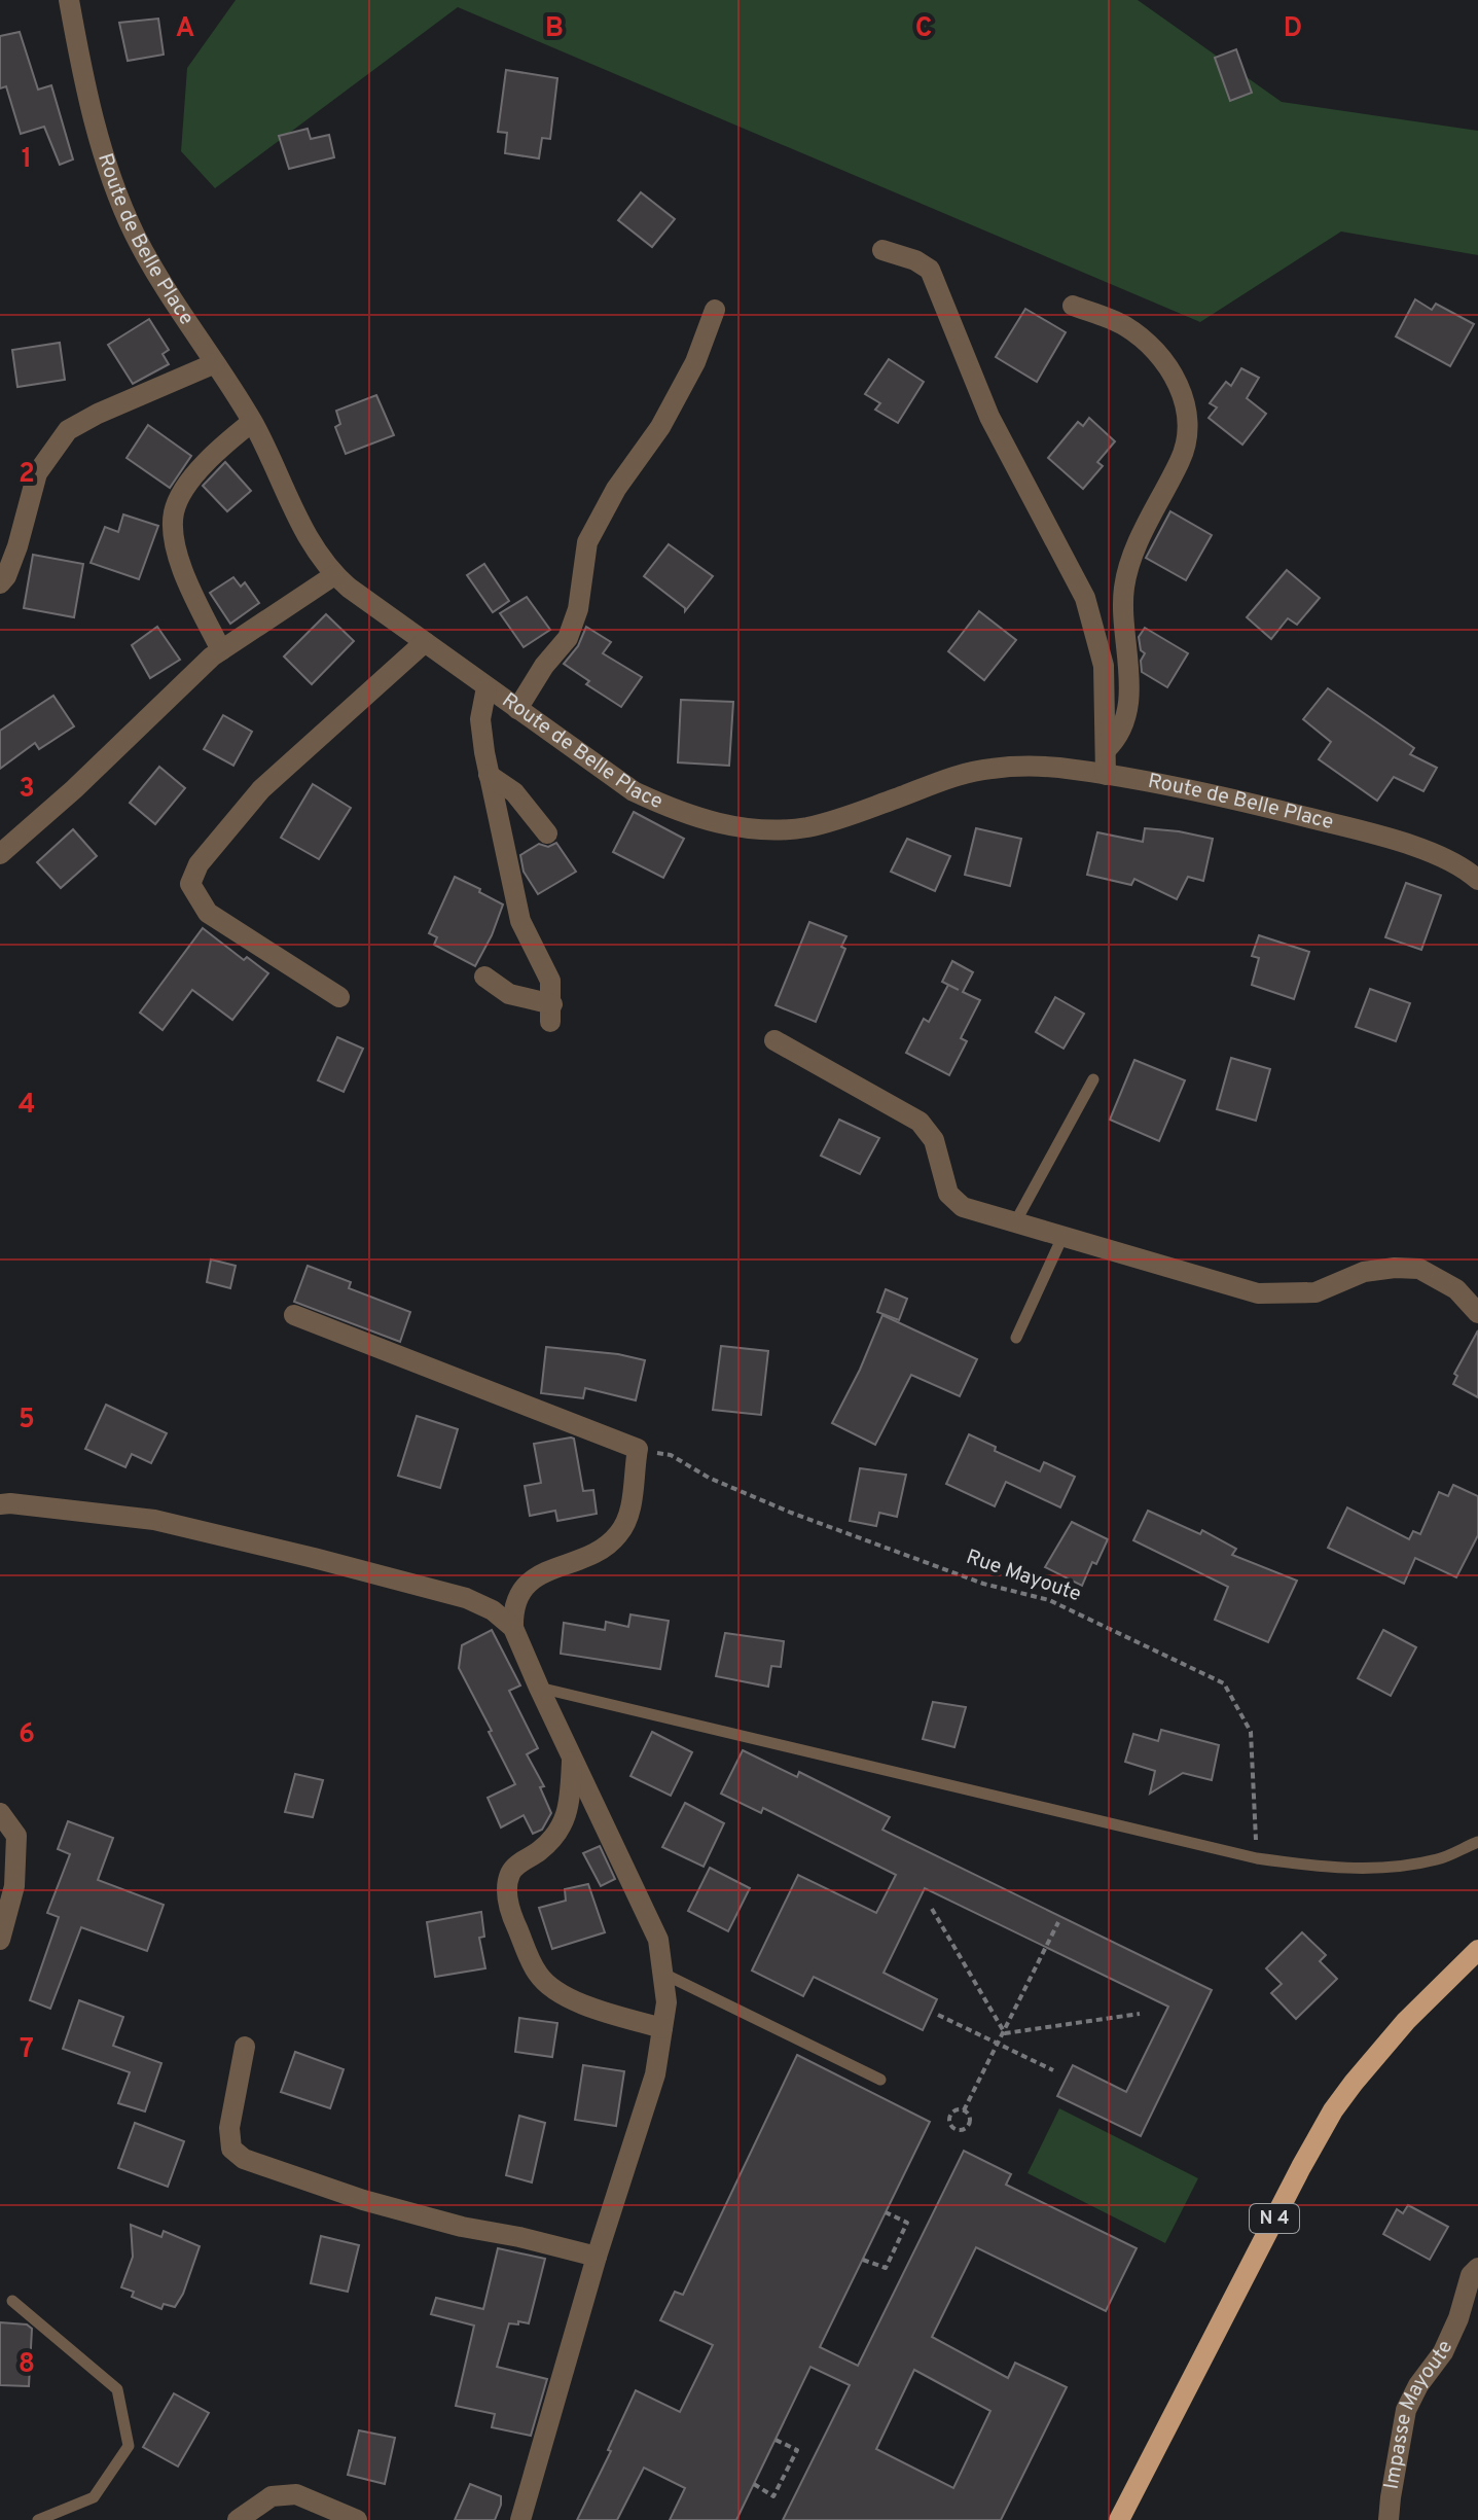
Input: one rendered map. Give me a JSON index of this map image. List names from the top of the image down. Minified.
{"streets":{"main road":["N 4"],"street":["Route de Belle Place","Impasse Mayoute"],"path":["Rue Mayoute"]},"grid":{"columns":["A","B","C","D"],"rows":["1","2","3","4","5","6","7","8"]}}
